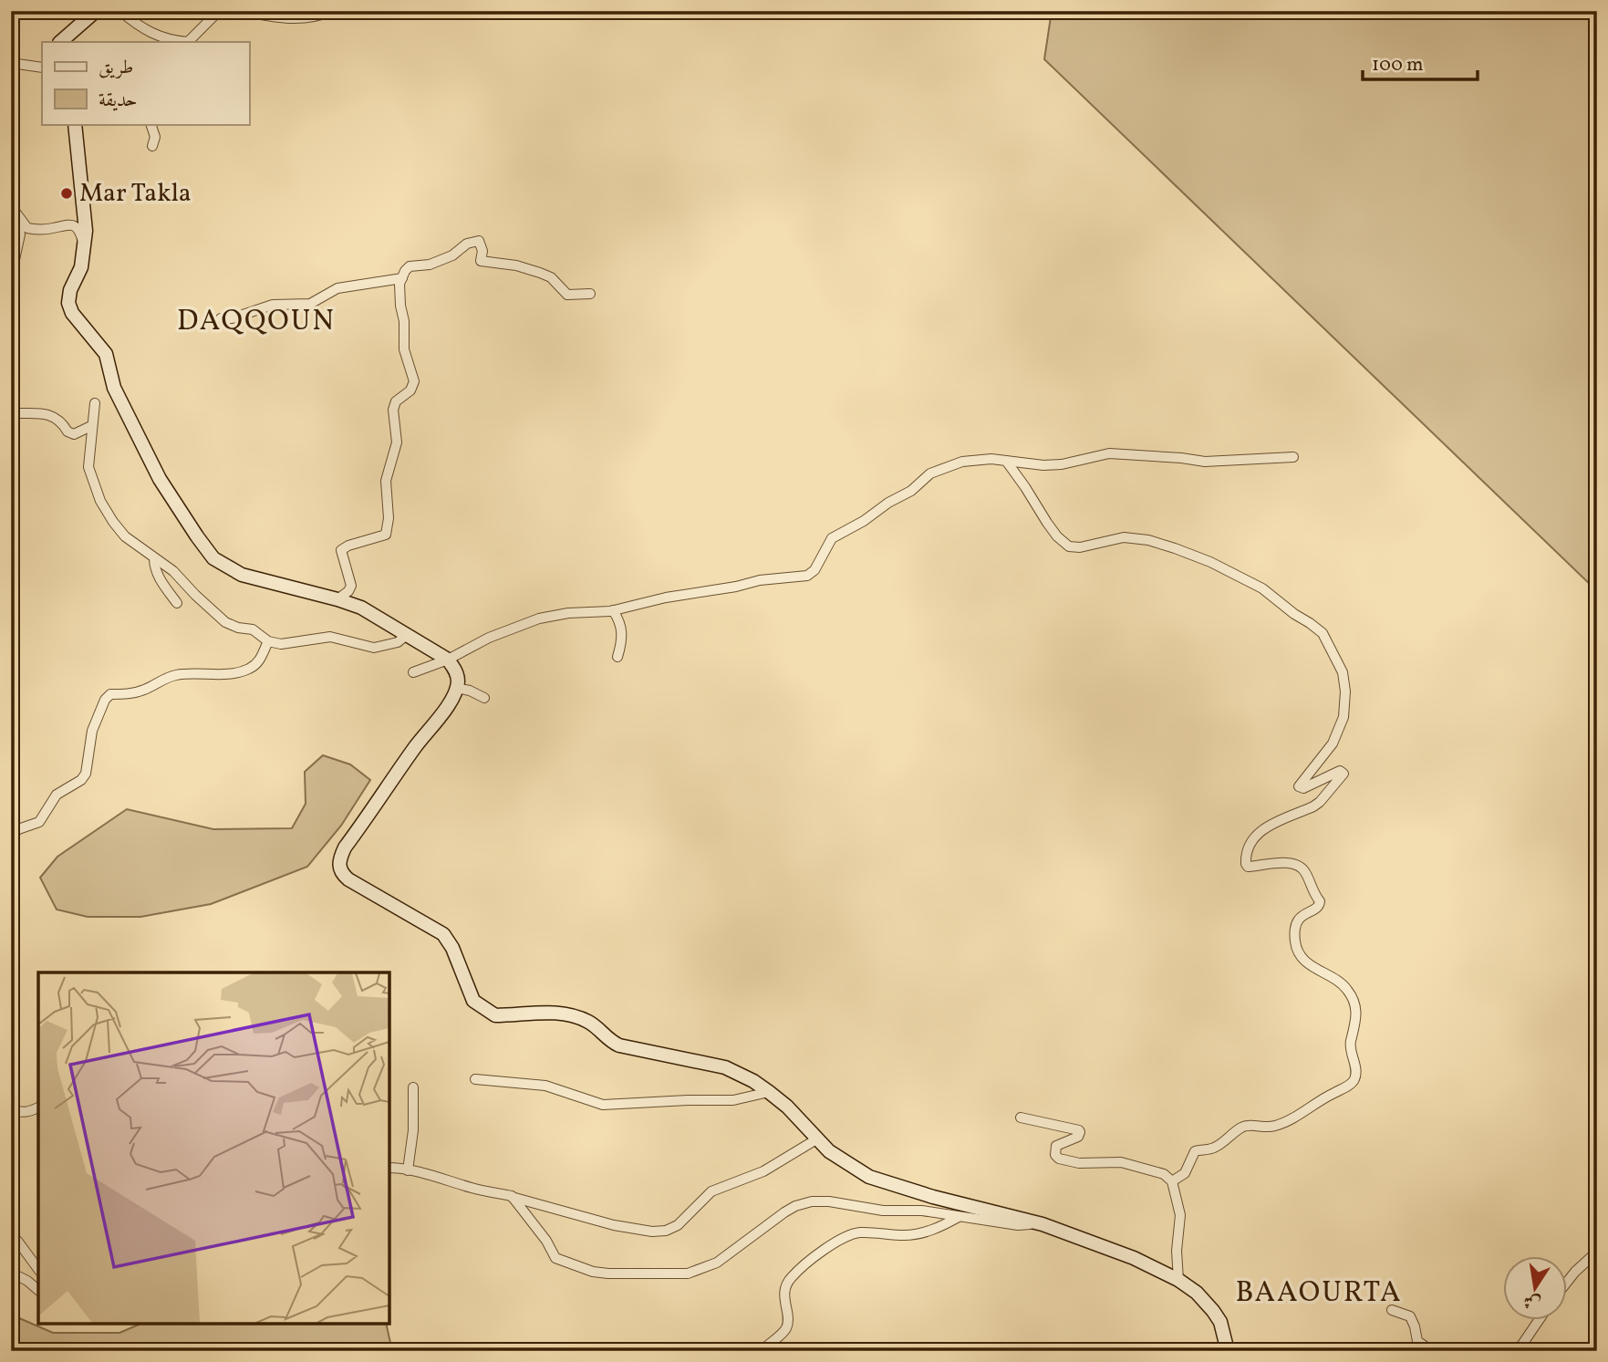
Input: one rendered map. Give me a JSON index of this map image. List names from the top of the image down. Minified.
{"districts":["DAQQOUN","BAAOURTA"],"places":["Mar Takla"],"legend":["طريق","حديقة"],"scale_bar":"100 m","north":"bottom"}
